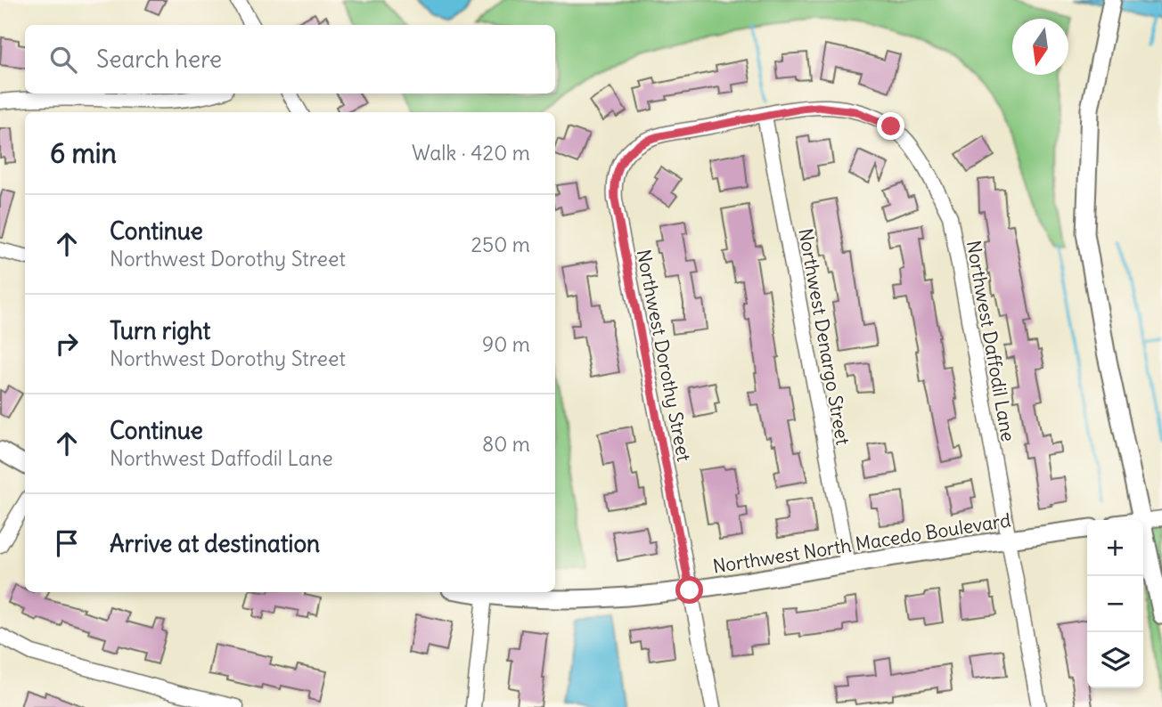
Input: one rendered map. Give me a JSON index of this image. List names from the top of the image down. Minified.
{"streets":{"street":["Northwest Denargo Street","Northwest Daffodil Lane","Northwest Dorothy Street","Northwest North Macedo Boulevard"]},"crossings":[["Northwest Denargo Street","Northwest Daffodil Lane"],["Northwest Denargo Street","Northwest Dorothy Street"],["Northwest Denargo Street","Northwest North Macedo Boulevard"],["Northwest Daffodil Lane","Northwest Dorothy Street"],["Northwest Daffodil Lane","Northwest North Macedo Boulevard"],["Northwest Dorothy Street","Northwest North Macedo Boulevard"]],"north":"bottom","page":{"search":"Search here","heading":["6 min","Walk · 420 m"],"list":[["Continue","Northwest Dorothy Street","250 m"],["Turn right","Northwest Dorothy Street","90 m"],["Continue","Northwest Daffodil Lane","80 m"],"Arrive at destination"],"map_buttons":["+","−"]}}
